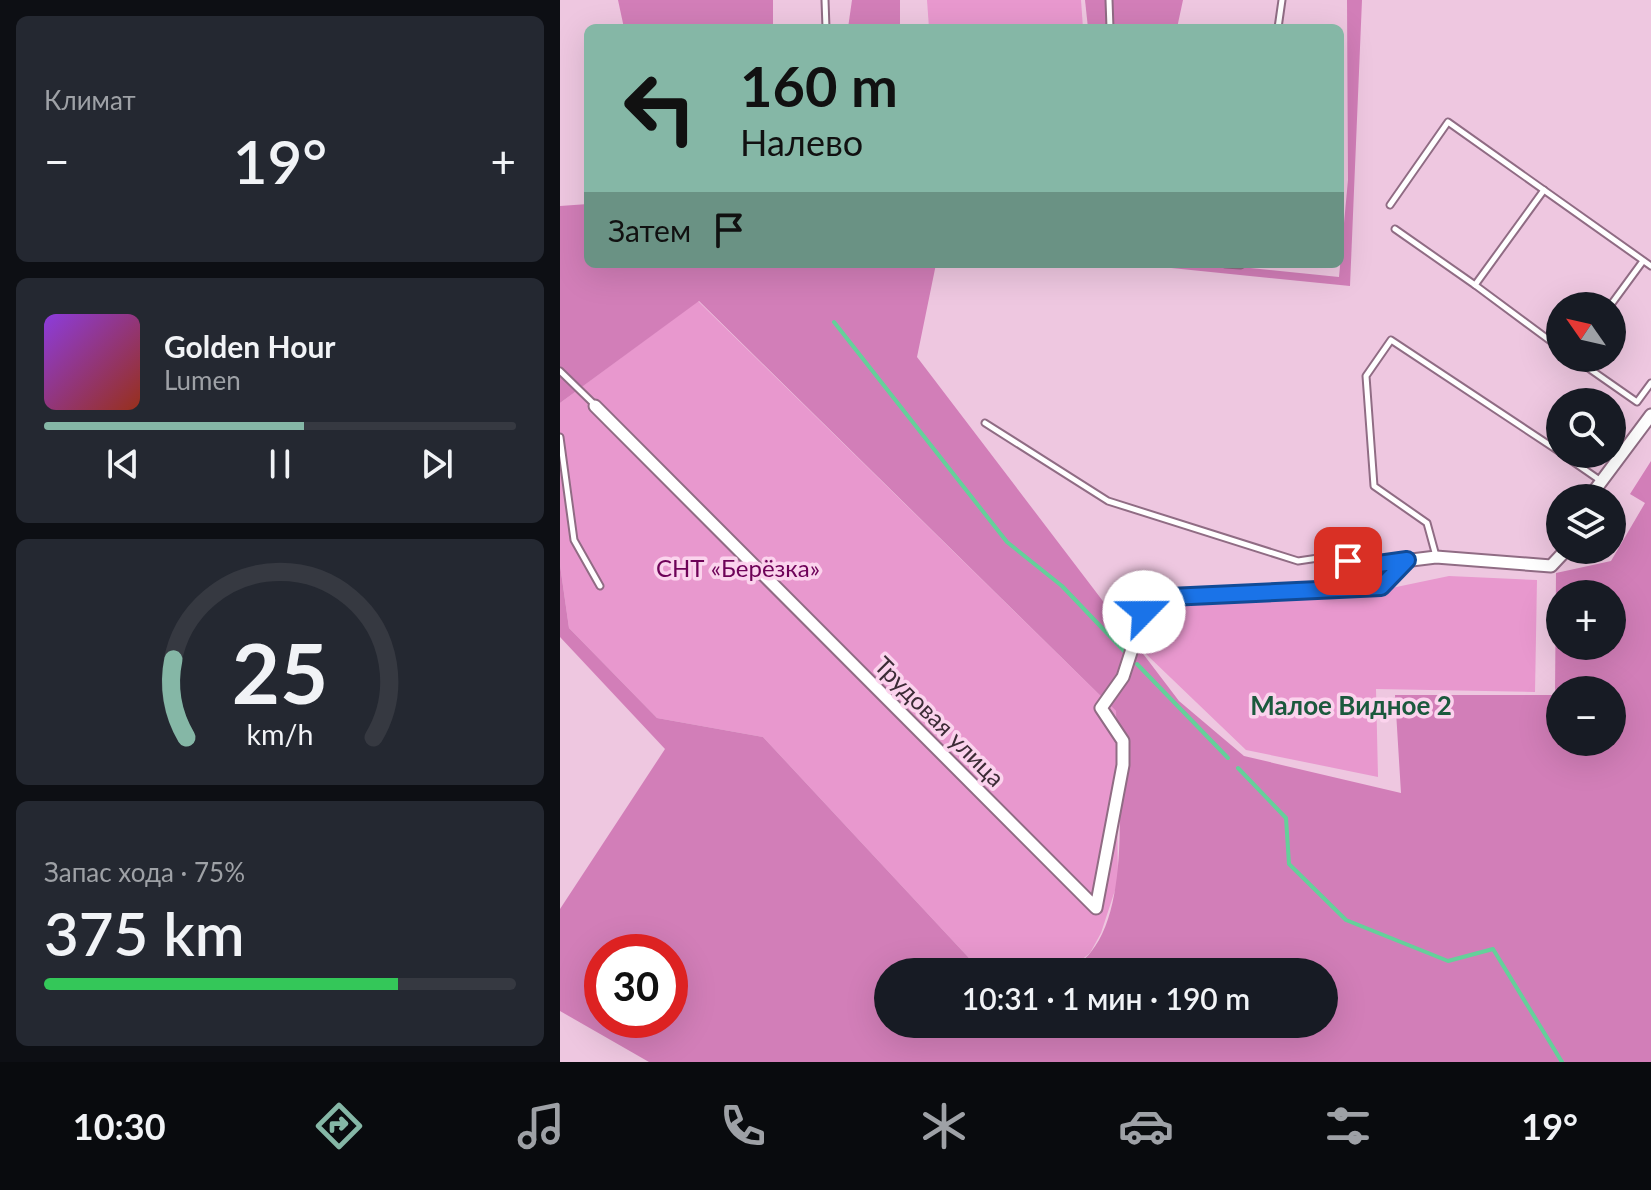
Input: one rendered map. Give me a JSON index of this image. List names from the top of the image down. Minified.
{"streets":{"street":["Трудовая улица"]},"districts":["Малое Видное 2"],"parks":["СНТ «Берёзка»"],"north":"top left","page":{"tile":["Климат",["Запас хода · 75%","375 km"]],"turn":["160 m","Налево"],"heat":["−","19°","+"],"then":"Затем","map_buttons":["+","−"],"song":["Golden Hour","Lumen"],"limit":"30","trip":"10:31 · 1 мин · 190 m","tabs":["10:30","19°"],"gauge":["25","km/h"]}}
